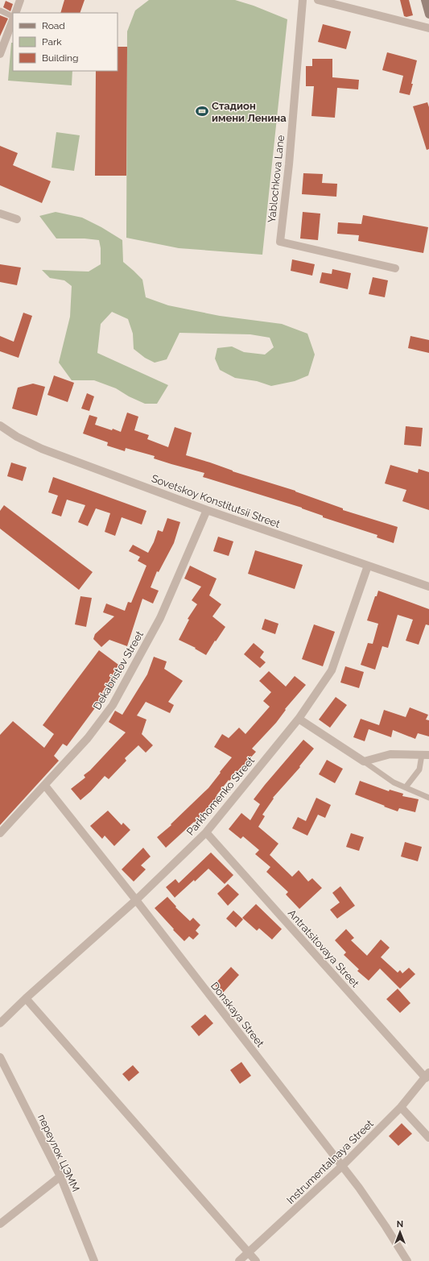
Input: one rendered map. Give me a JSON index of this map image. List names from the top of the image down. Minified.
{"streets":{"street":["Yablochkova Lane","Sovetskoy Konstitutsii Street","Dekabristov Street","Parkhomenko Street","Antratsitovaya Street","Donskaya Street","переулок ЦЭММ","Instrumentalnaya Street"]},"crossings":[["Sovetskoy Konstitutsii Street","Dekabristov Street"],["Sovetskoy Konstitutsii Street","Parkhomenko Street"],["Dekabristov Street","Donskaya Street"],["Parkhomenko Street","Antratsitovaya Street"],["Parkhomenko Street","Donskaya Street"],["Antratsitovaya Street","Instrumentalnaya Street"],["Donskaya Street","Instrumentalnaya Street"]],"places":{"sports":["Стадион имени Ленина"]},"legend":["Road","Park","Building"],"north":"top"}
